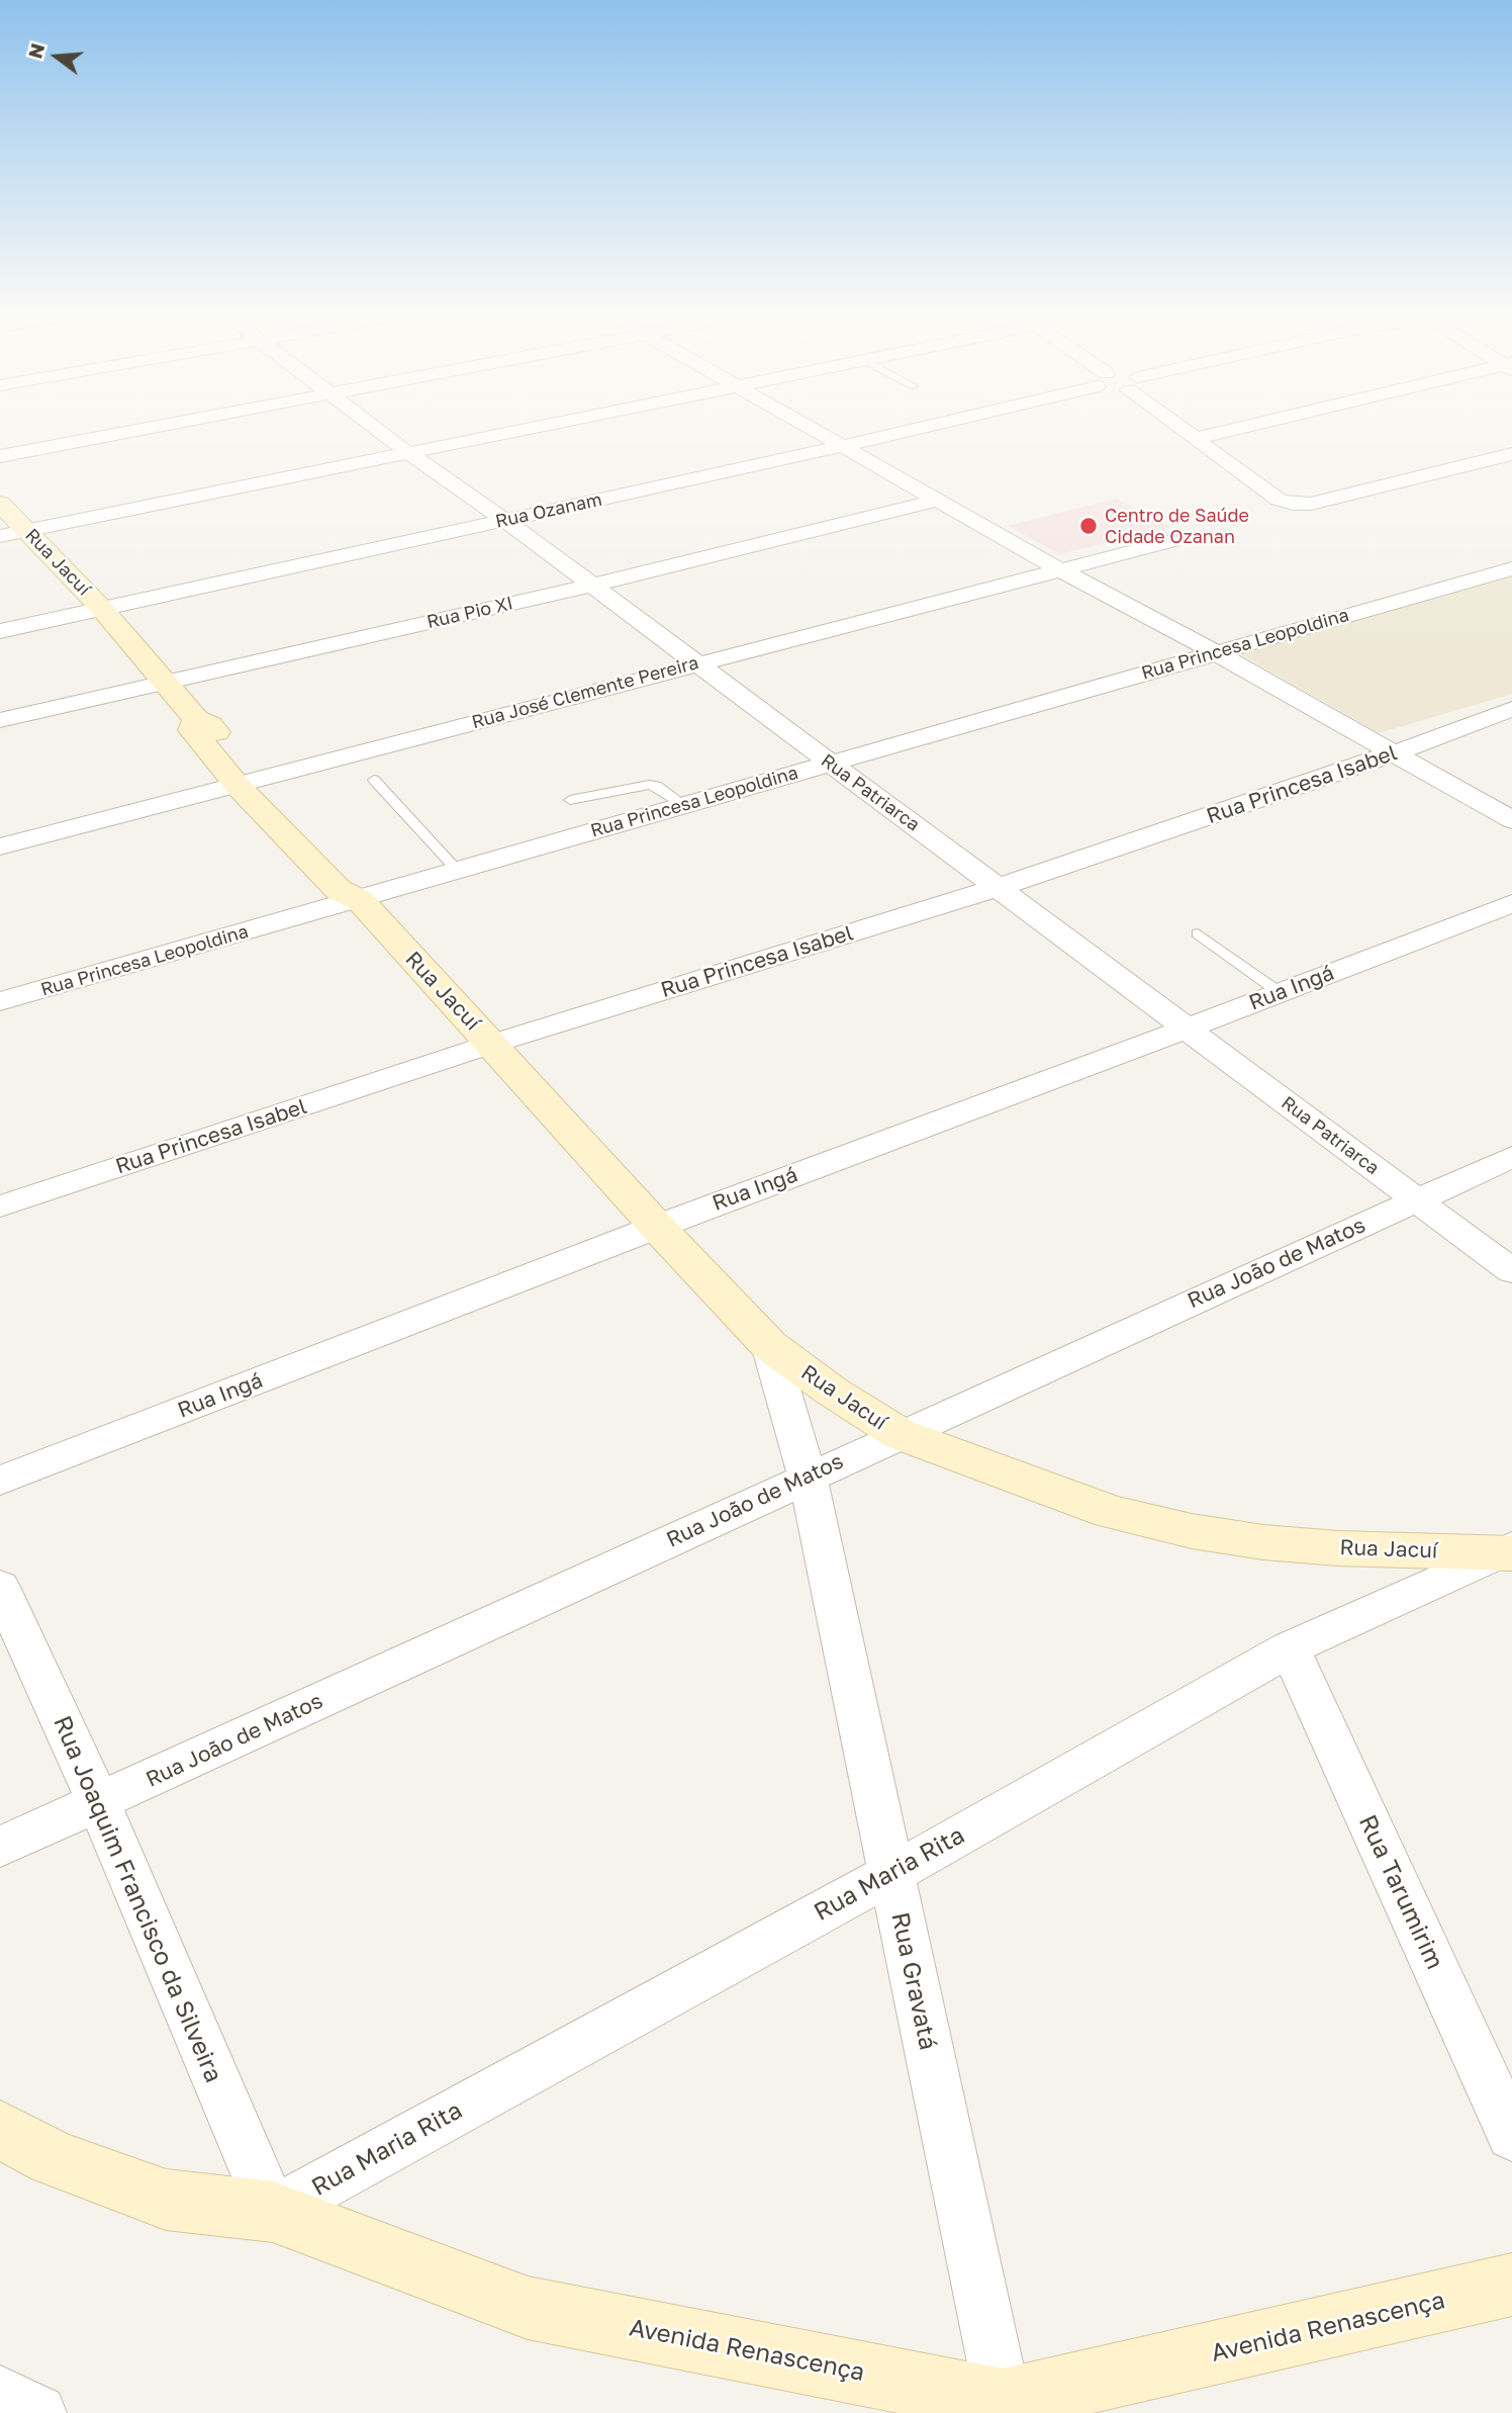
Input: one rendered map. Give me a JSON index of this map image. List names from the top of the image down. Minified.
{"streets":{"main road":["Rua Jacuí","Avenida Renascença"],"street":["Rua Ozanam","Rua Pio XI","Rua Princesa Leopoldina","Rua José Clemente Pereira","Rua Princesa Isabel","Rua Patriarca","Rua Ingá","Rua João de Matos","Rua Maria Rita","Rua Tarumirim","Rua Joaquim Francisco da Silveira","Rua Gravatá"]},"crossings":[["Rua Ozanam","Rua Jacuí"],["Rua Ozanam","Rua Patriarca"],["Rua Jacuí","Rua Pio XI"],["Rua Jacuí","Rua Princesa Leopoldina"],["Rua Jacuí","Rua José Clemente Pereira"],["Rua Jacuí","Rua Princesa Isabel"],["Rua Jacuí","Rua Ingá"],["Rua Jacuí","Rua João de Matos"],["Rua Jacuí","Rua Maria Rita"],["Rua Jacuí","Rua Gravatá"],["Rua Pio XI","Rua Patriarca"],["Rua Princesa Leopoldina","Rua Patriarca"],["Rua José Clemente Pereira","Rua Patriarca"],["Rua Princesa Isabel","Rua Patriarca"],["Rua Patriarca","Rua Ingá"],["Rua Patriarca","Rua João de Matos"],["Rua João de Matos","Rua Joaquim Francisco da Silveira"],["Rua João de Matos","Rua Gravatá"],["Rua Maria Rita","Rua Tarumirim"],["Rua Maria Rita","Rua Joaquim Francisco da Silveira"],["Rua Maria Rita","Rua Gravatá"],["Rua Maria Rita","Avenida Renascença"],["Rua Joaquim Francisco da Silveira","Avenida Renascença"],["Rua Gravatá","Avenida Renascença"]],"places":["Centro de Saúde Cidade Ozanan"],"north":"left"}
